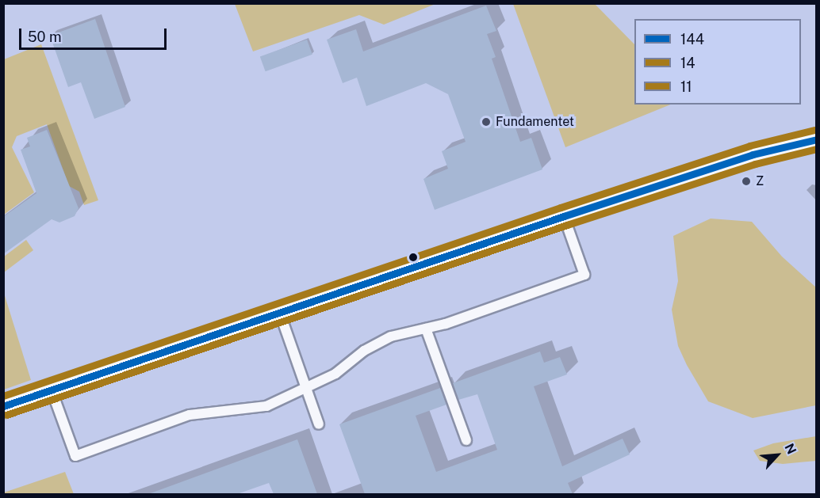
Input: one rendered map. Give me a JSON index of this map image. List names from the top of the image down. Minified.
{"places":["Fundamentet","Z"],"lines":["transit line 11","transit line 144","transit line 14"],"legend":["144","14","11"],"scale_bar":"50 m","north":"top right"}
